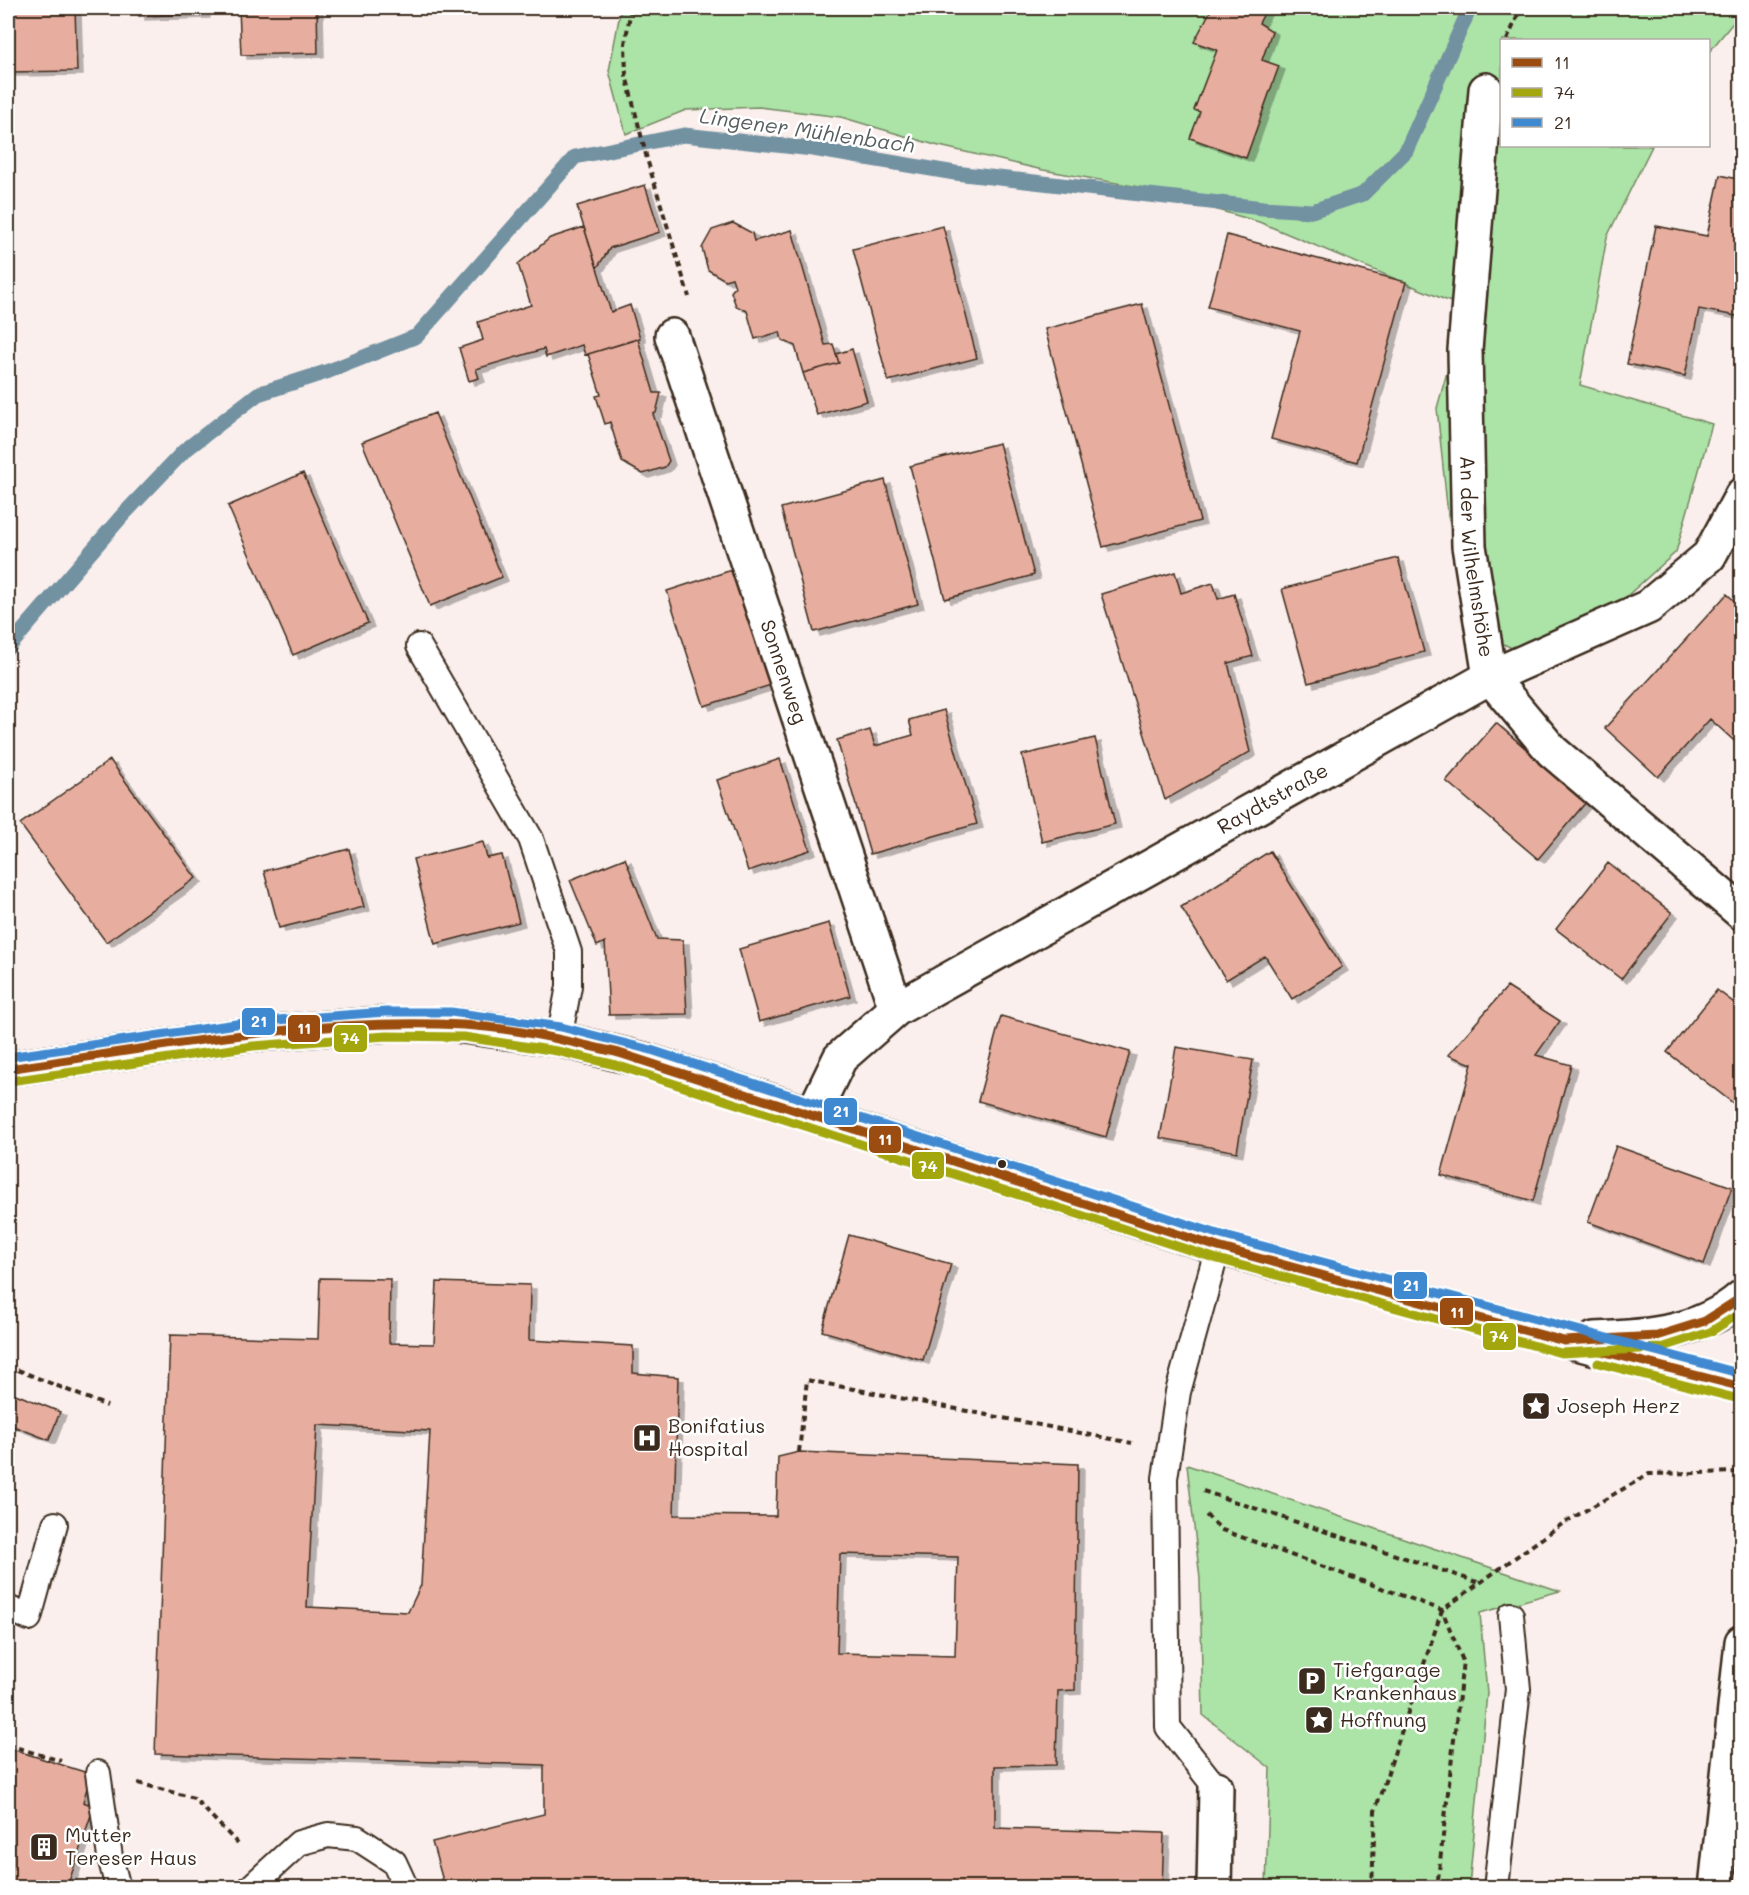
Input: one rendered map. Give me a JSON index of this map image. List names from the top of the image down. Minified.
{"streets":{"street":["An der Wilhelmshöhe","Sonnenweg","Raydtstraße"]},"crossings":[["An der Wilhelmshöhe","Raydtstraße"],["Sonnenweg","Raydtstraße"]],"water":["Lingener Mühlenbach"],"places":{"place":["Joseph Herz","Hoffnung"],"hospital":["Bonifatius Hospital"],"parking":["Tiefgarage Krankenhaus"],"building":["Mutter Tereser Haus"]},"lines":["transit line 21","transit line 11","transit line 74"],"legend":["11","74","21"]}
